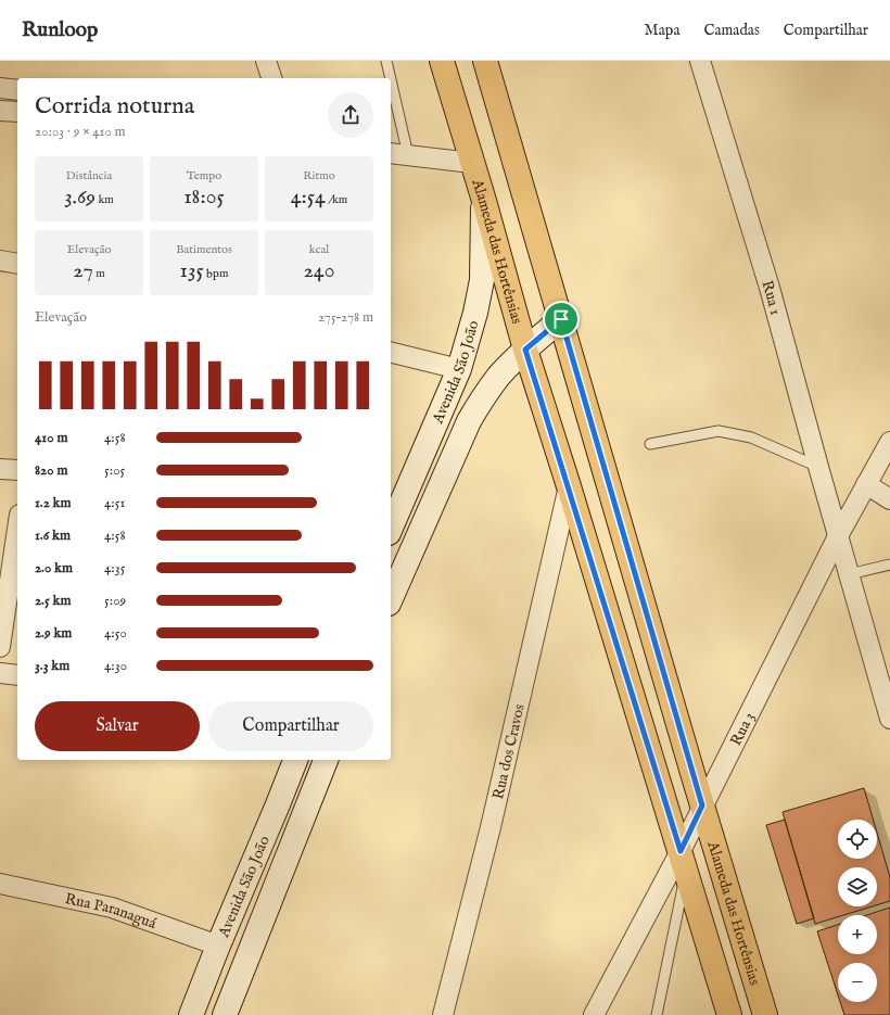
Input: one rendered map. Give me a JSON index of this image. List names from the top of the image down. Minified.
{"streets":{"main road":["Alameda das Hortênsias"],"street":["Rua 1","Avenida São João","Rua 3","Rua dos Cravos","Rua Paranaguá"]},"crossings":[["Alameda das Hortênsias","Avenida São João"],["Alameda das Hortênsias","Rua 3"],["Alameda das Hortênsias","Rua dos Cravos"],["Rua 1","Rua 3"],["Avenida São João","Rua Paranaguá"]],"page":{"header":"Runloop","nav":["Mapa","Camadas","Compartilhar"],"heading":["Corrida noturna","20:03 · 9 × 410 m"],"stats":[["Distância","3.69 km"],["Tempo","18:05"],["Ritmo","4:54 /km"],["Elevação","27 m"],["Batimentos","135 bpm"],["kcal","240"]],"chart":["Elevação","275–278 m"],"list":[{"name":"410 m","note":"4:58"},{"name":"820 m","note":"5:05"},{"name":"1.2 km","note":"4:51"},{"name":"1.6 km","note":"4:58"},{"name":"2.0 km","note":"4:35"},{"name":"2.5 km","note":"5:09"},{"name":"2.9 km","note":"4:50"},{"name":"3.3 km","note":"4:30"}],"buttons":["Salvar","Compartilhar"],"map_buttons":["+","−"]}}
